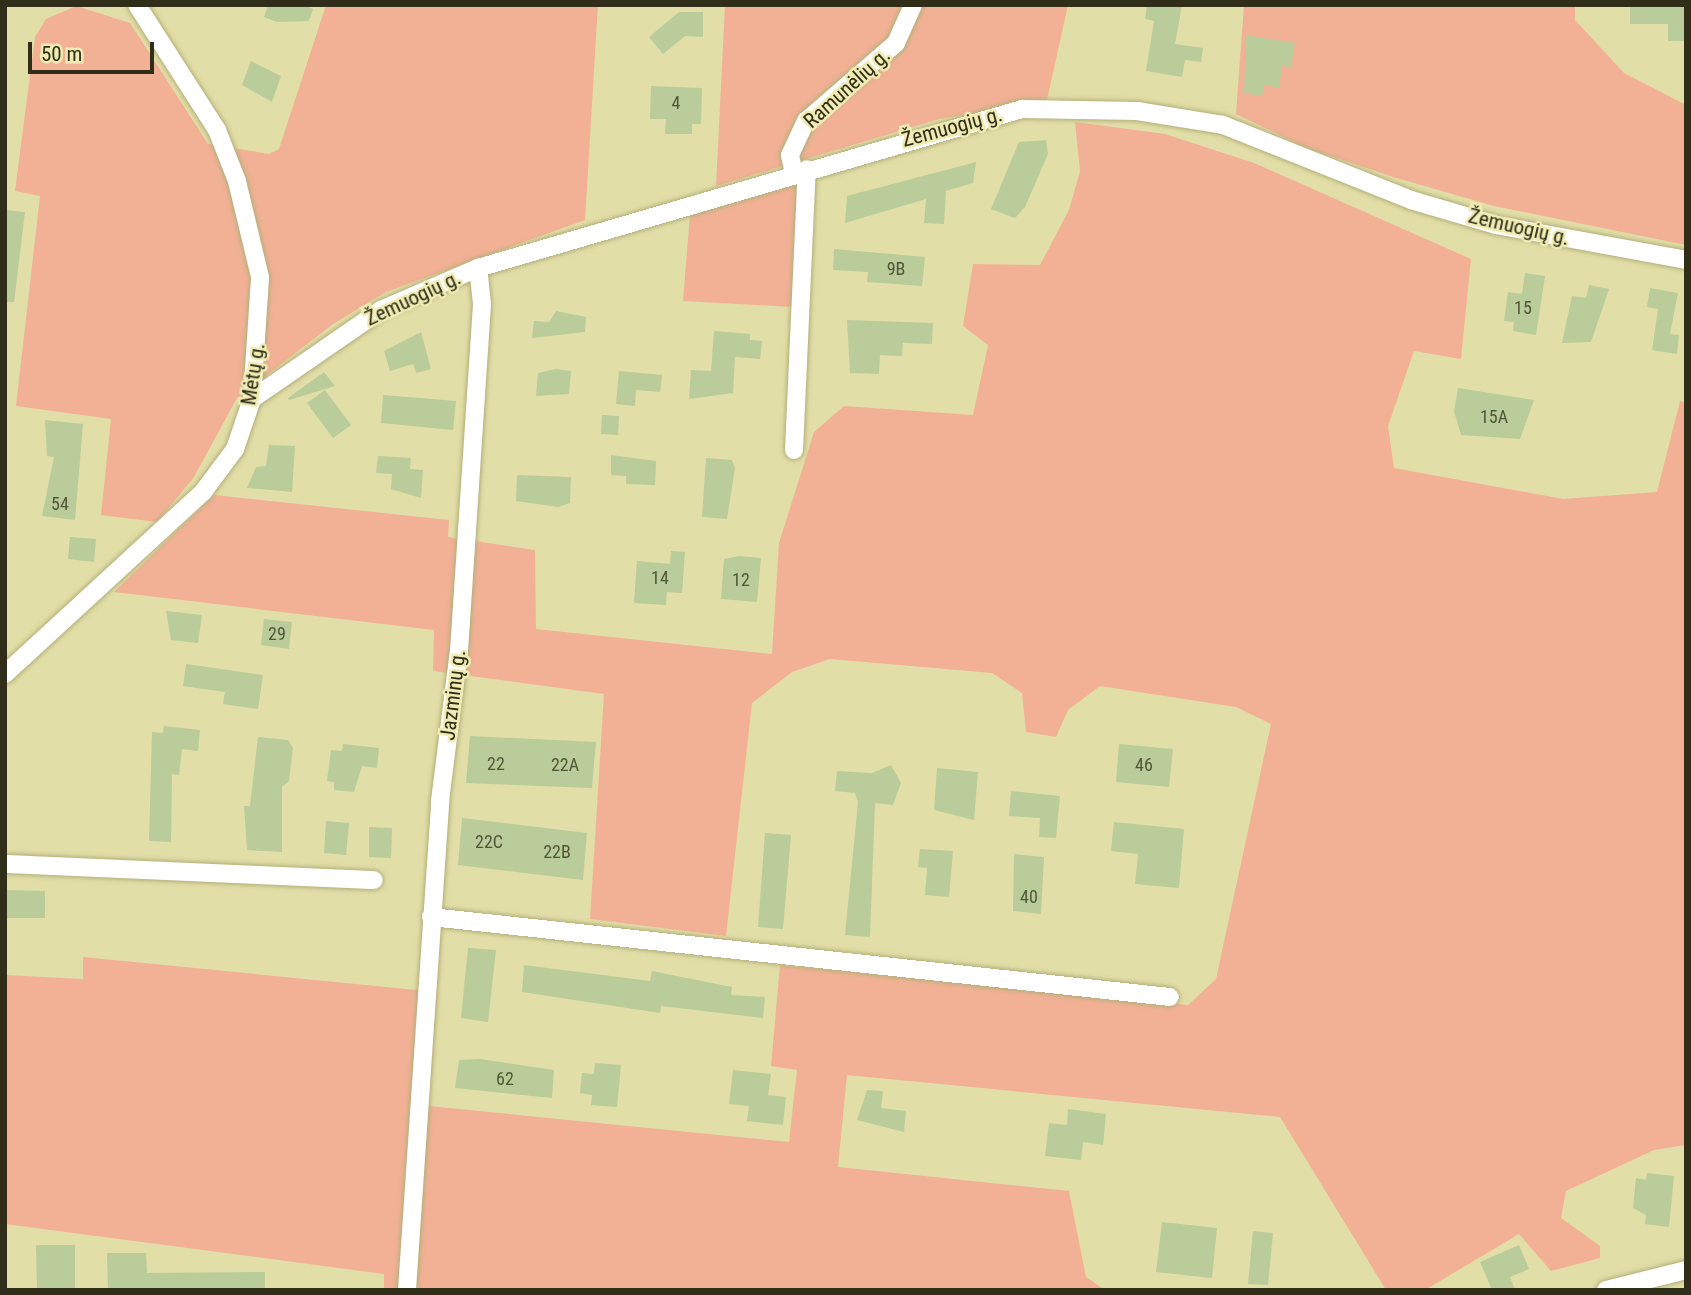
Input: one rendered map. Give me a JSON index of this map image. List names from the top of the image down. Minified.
{"streets":{"street":["Ramunėlių g.","Žemuogių g.","Mėtų g.","Jazminų g."]},"crossings":[["Ramunėlių g.","Žemuogių g."],["Žemuogių g.","Mėtų g."],["Žemuogių g.","Jazminų g."]],"house_numbers":["4","9B","15","15A","54","14","12","29","22","22A","46","22C","22B","40","62"],"scale_bar":"50 m"}
